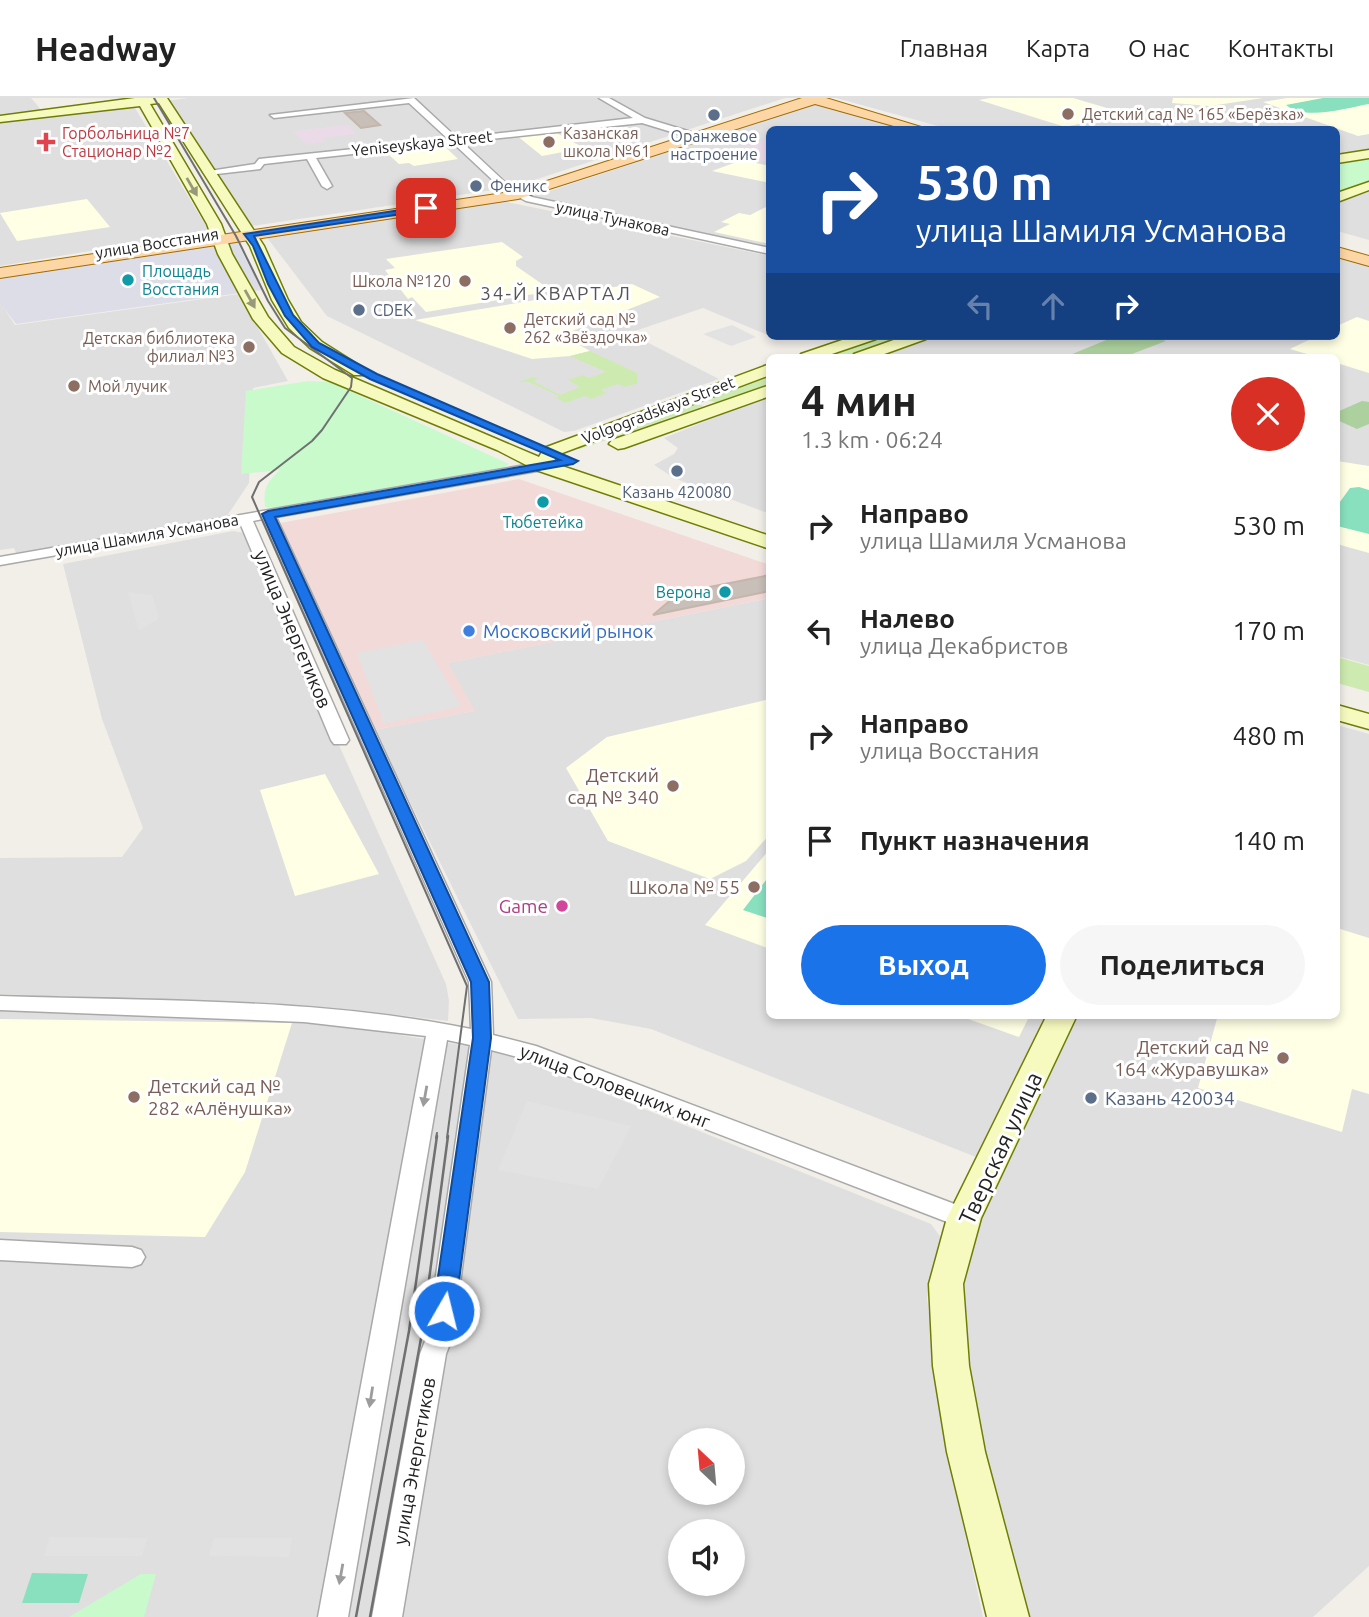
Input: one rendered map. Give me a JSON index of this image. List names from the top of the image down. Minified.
{"streets":{"main road":["улица Восстания","Volgogradskaya Street","Тверская улица"],"street":["Yeniseyskaya Street","улица Тунакова","улица Шамиля Усманова","улица Энергетиков","улица Соловецких юнг"]},"crossings":[["Yeniseyskaya Street","улица Тунакова"],["улица Тунакова","улица Восстания"],["Volgogradskaya Street","улица Шамиля Усманова"],["улица Шамиля Усманова","улица Энергетиков"],["улица Энергетиков","улица Соловецких юнг"],["улица Соловецких юнг","Тверская улица"]],"districts":["34-Й КВАРТАЛ"],"places":{"other":["Детский сад № 165 «Берёзка»","Оранжевое настроение","Казанская школа №61","Феникс","Площадь Восстания","Школа №120","CDEK","Детский сад № 262 «Звёздочка»","Детская библиотека филиал №3","Мой лучик","Казань 420080","Тюбетейка","Верона","Московский рынок","Детский сад № 340","Школа № 55","Game","Детский сад № 164 «Журавушка»","Детский сад № 282 «Алёнушка»","Казань 420034"],"health":["Горбольница №7 Стационар №2"]},"north":"top left","page":{"header":"Headway","nav":["Главная","Карта","О нас","Контакты"],"turn":["530 m","улица Шамиля Усманова"],"heading":["4 мин","1.3 km · 06:24"],"list":[{"name":"Направо","note":"улица Шамиля Усманова","value":"530 m"},{"name":"Налево","note":"улица Декабристов","value":"170 m"},{"name":"Направо","note":"улица Восстания","value":"480 m"},{"name":"Пункт назначения","value":"140 m"}],"buttons":["Выход","Поделиться"]}}
